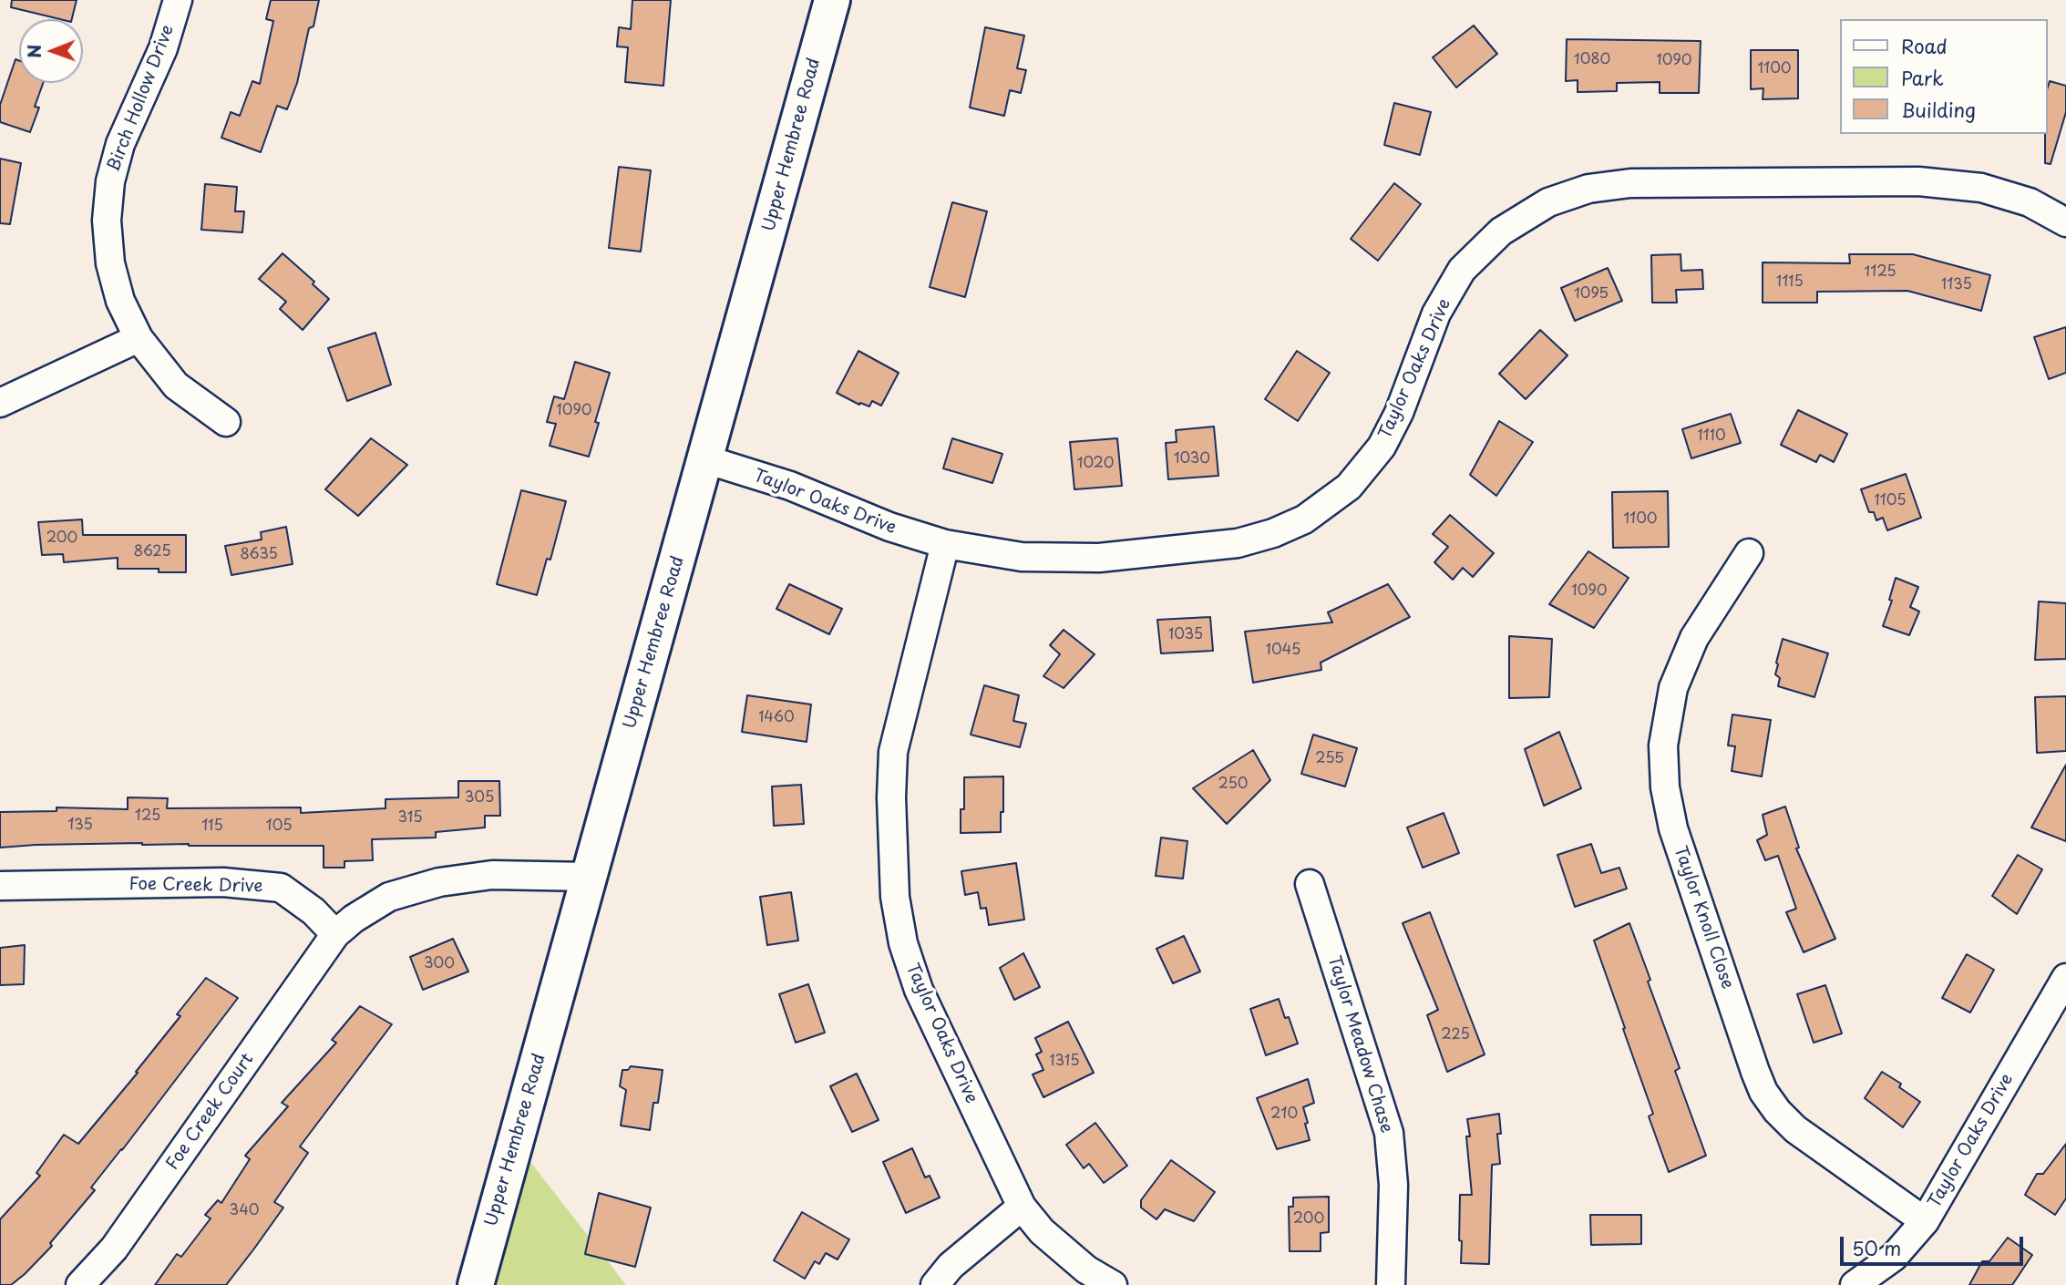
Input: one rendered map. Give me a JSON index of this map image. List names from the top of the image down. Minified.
{"streets":{"street":["Birch Hollow Drive","Upper Hembree Road","Taylor Oaks Drive","Foe Creek Drive","Taylor Knoll Close","Taylor Meadow Chase","Foe Creek Court"]},"crossings":[["Upper Hembree Road","Taylor Oaks Drive"],["Taylor Oaks Drive","Taylor Knoll Close"],["Foe Creek Drive","Foe Creek Court"]],"house_numbers":["1080","1090","1100","1125","1115","1135","1095","1090","1110","1030","1020","1105","1100","200","8625","8635","1090","1035","1045","1460","255","250","305","125","315","135","115","105","300","225","1315","210","340","200"],"legend":["Road","Park","Building"],"scale_bar":"50 m","north":"left"}
